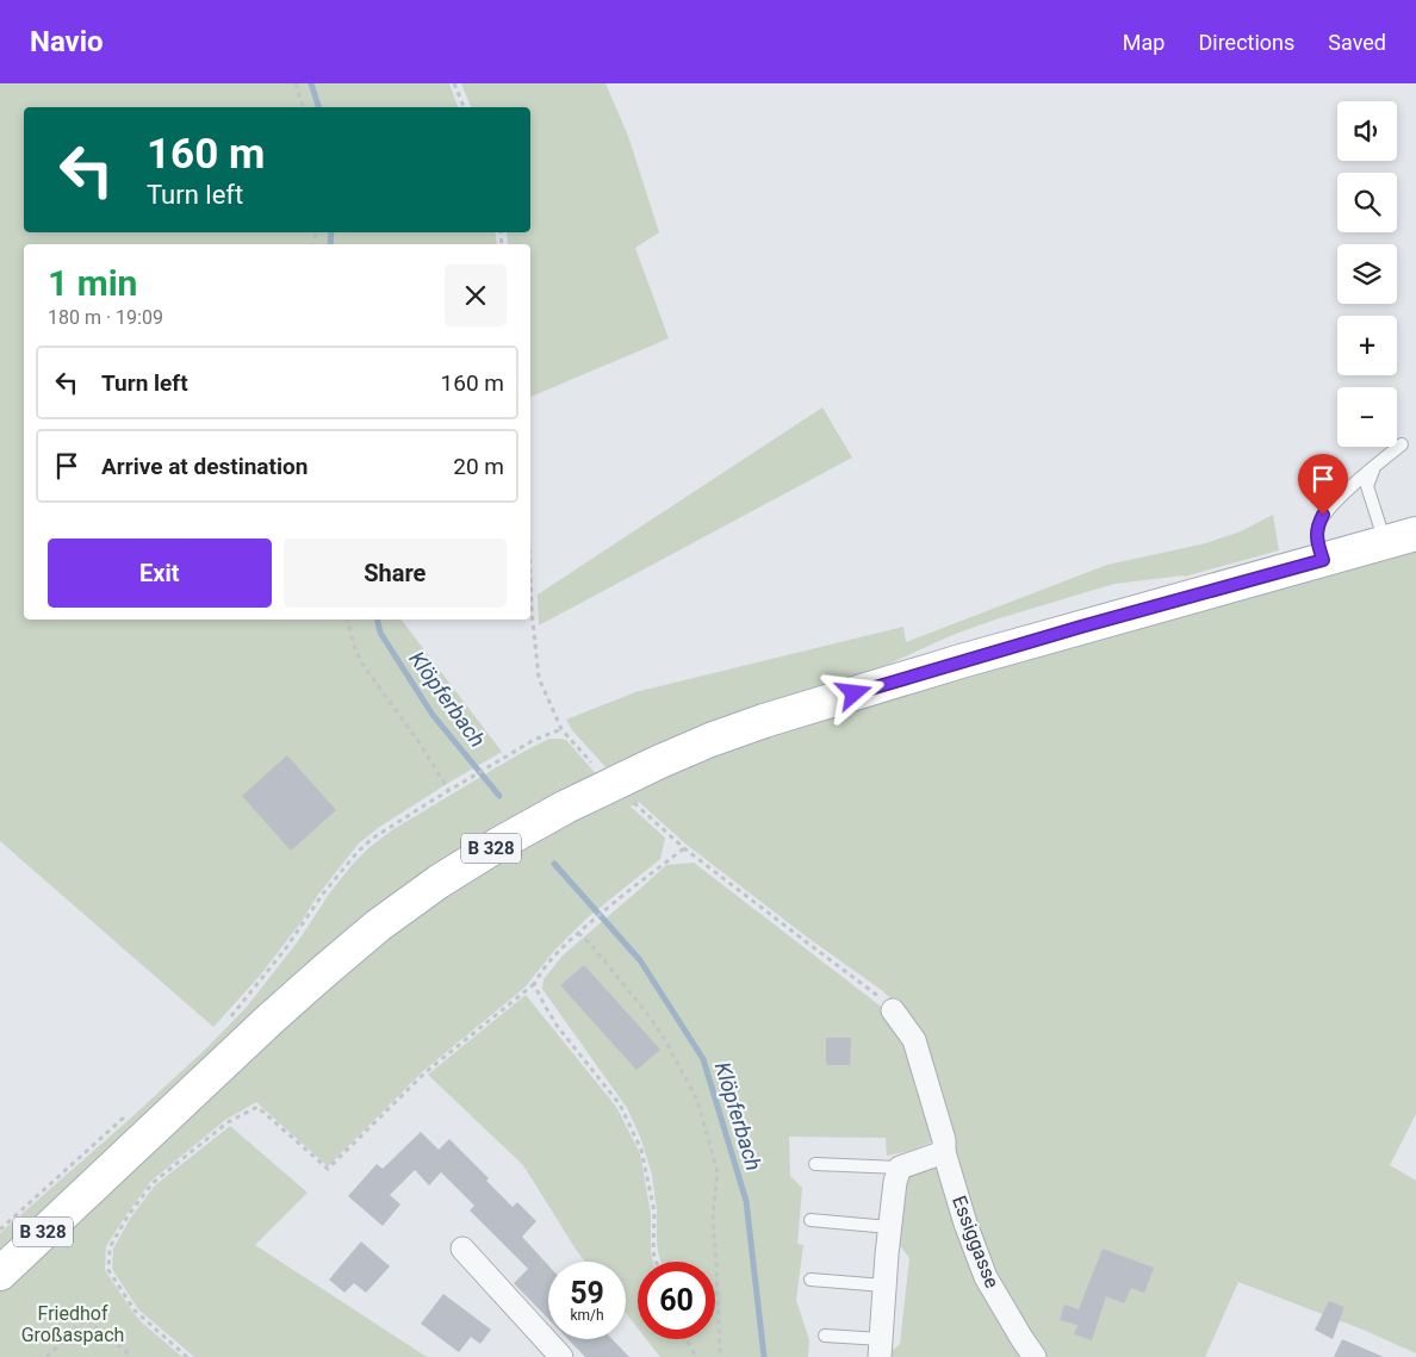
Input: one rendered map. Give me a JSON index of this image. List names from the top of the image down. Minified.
{"streets":{"main road":["B 328"],"street":["Essiggasse"]},"water":["Klöpferbach"],"parks":["Friedhof Großaspach"],"page":{"header":"Navio","nav":["Map","Directions","Saved"],"map_buttons":["+","−"],"turn":["160 m","Turn left"],"heading":["1 min","180 m · 19:09"],"list":[{"name":"Turn left","value":"160 m"},{"name":"Arrive at destination","value":"20 m"}],"buttons":["Exit","Share"],"speed":"59 km/h","limit":"60"}}
